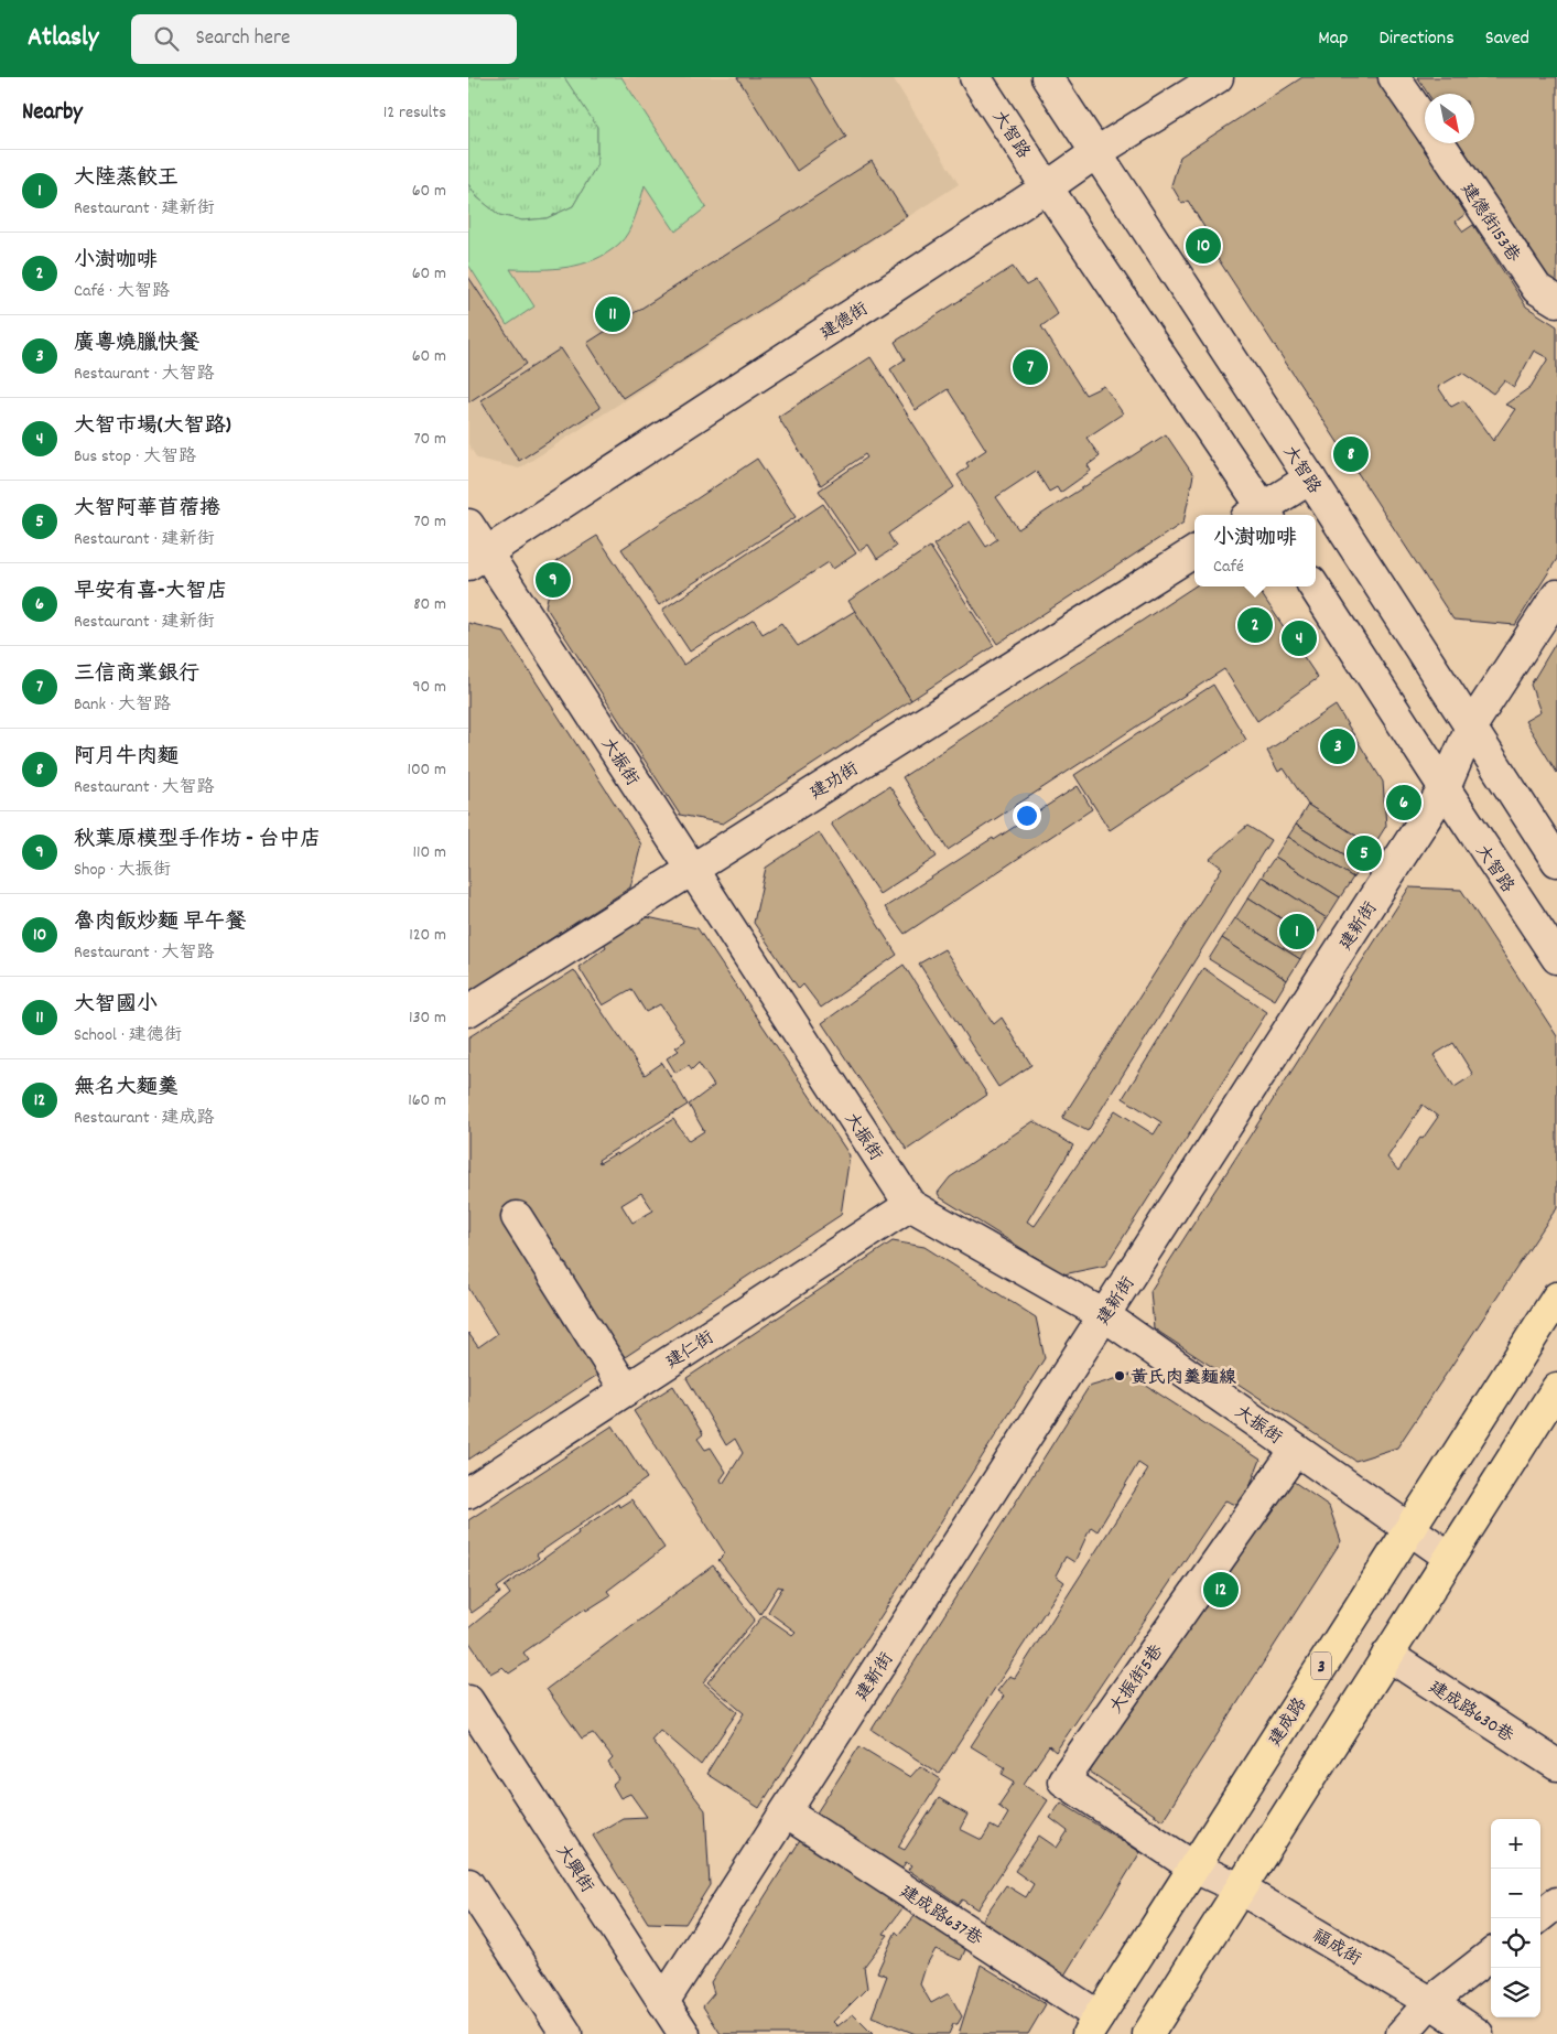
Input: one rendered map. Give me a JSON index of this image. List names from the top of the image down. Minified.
{"streets":{"main road":["3","建成路"],"street":["大智路","建德街153巷","建德街","大振街","建功街","建新街","建仁街","大振街5巷","建成路630巷","大興街","建成路637巷","福成街"]},"crossings":[["大智路","建德街"],["大智路","建新街"],["建德街","大振街"],["大振街","建功街"],["大振街","建新街"],["大振街","建仁街"],["大振街","大振街5巷"],["大振街","建成路"],["建新街","大興街"],["建新街","建成路637巷"],["大振街5巷","建成路"],["大振街5巷","福成街"],["建成路","建成路637巷"],["建成路","福成街"]],"places":["黃氏肉羹麵線"],"north":"bottom right","page":{"header":"Atlasly","search":"Search here","nav":["Map","Directions","Saved"],"heading":["Nearby","12 results"],"list":[{"mark":"1","name":"大陸蒸餃王","note":"Restaurant · 建新街","value":"60 m"},{"mark":"2","name":"小澍咖啡","note":"Café · 大智路","value":"60 m"},{"mark":"3","name":"廣粵燒臘快餐","note":"Restaurant · 大智路","value":"60 m"},{"mark":"4","name":"大智市場(大智路)","note":"Bus stop · 大智路","value":"70 m"},{"mark":"5","name":"大智阿華苜蓿捲","note":"Restaurant · 建新街","value":"70 m"},{"mark":"6","name":"早安有喜-大智店","note":"Restaurant · 建新街","value":"80 m"},{"mark":"7","name":"三信商業銀行","note":"Bank · 大智路","value":"90 m"},{"mark":"8","name":"阿月牛肉麵","note":"Restaurant · 大智路","value":"100 m"},{"mark":"9","name":"秋葉原模型手作坊 - 台中店","note":"Shop · 大振街","value":"110 m"},{"mark":"10","name":"魯肉飯炒麵 早午餐","note":"Restaurant · 大智路","value":"120 m"},{"mark":"11","name":"大智國小","note":"School · 建德街","value":"130 m"},{"mark":"12","name":"無名大麵羹","note":"Restaurant · 建成路","value":"160 m"}],"pins":["10","11","7","8","9","2","4","3","6","5","1","12"],"popup":["小澍咖啡","Café"],"map_buttons":["+","−"]}}
